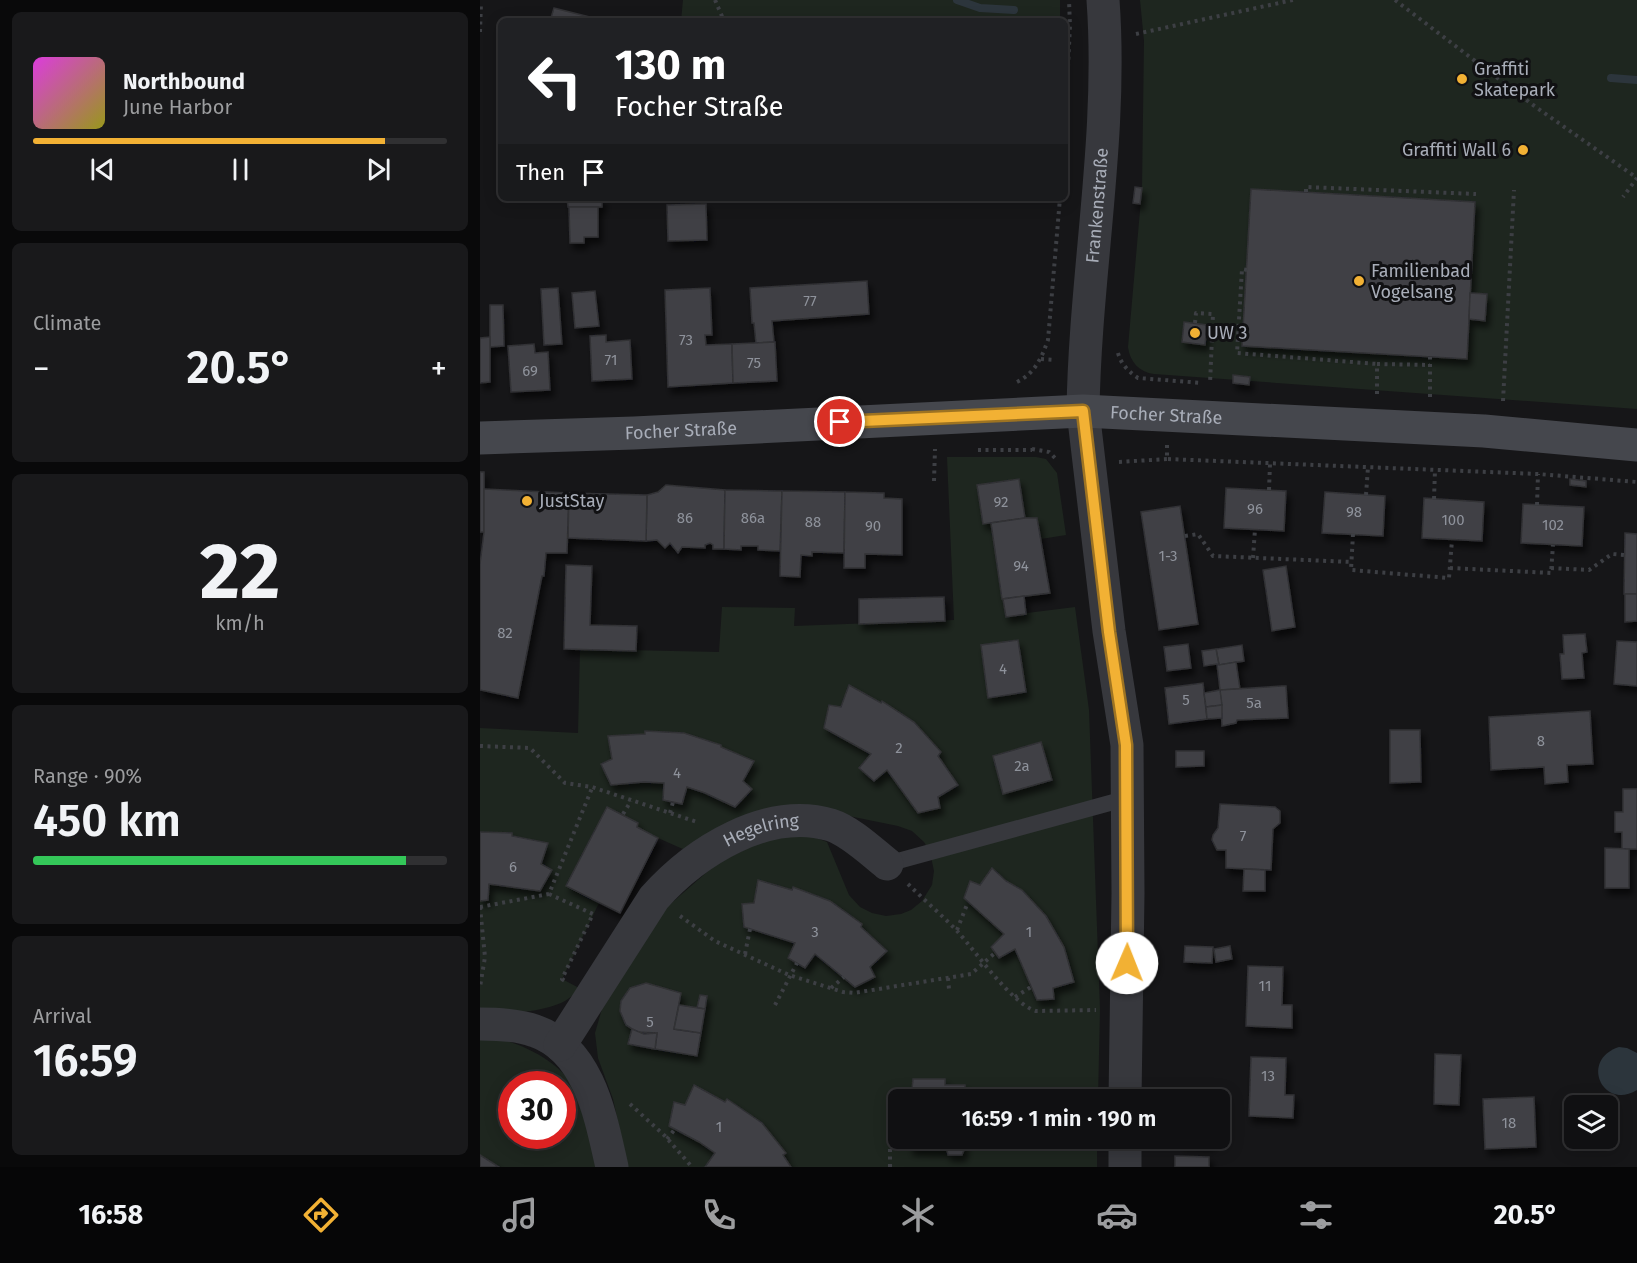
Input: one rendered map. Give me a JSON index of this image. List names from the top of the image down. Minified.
{"streets":{"main road":["Focher Straße"],"street":["Frankenstraße","Hegelring"]},"crossings":[["Frankenstraße","Focher Straße"]],"places":["Graffiti Skatepark","Graffiti Wall 6","Familienbad Vogelsang","UW 3","JustStay"],"house_numbers":["77","73","71","75","69","92","96","98","86","86a","100","88","102","90","1-3","94","82","4","5","5a","8","2","2a","4","7","6","3","1","11","5","13","18","1"],"page":{"turn":["130 m","Focher Straße"],"song":["Northbound","June Harbor"],"then":"Then","tile":["Climate",["22","km/h"],["Range · 90%","450 km"],["Arrival","16:59"]],"heat":["−","20.5°","+"],"limit":"30","trip":"16:59 · 1 min · 190 m","tabs":["16:58","20.5°"]}}
